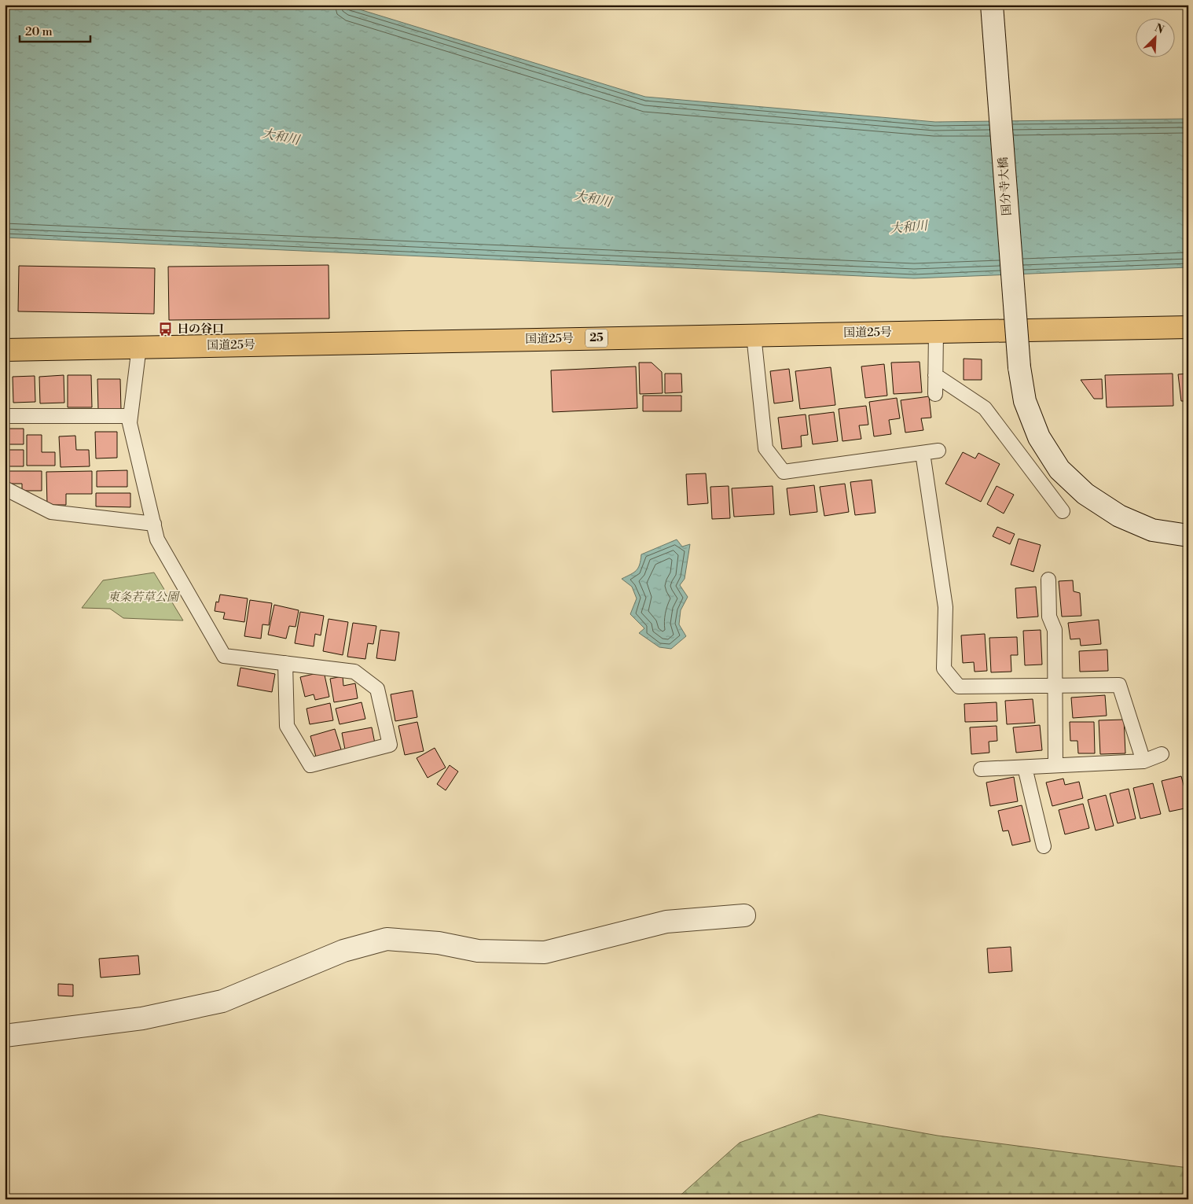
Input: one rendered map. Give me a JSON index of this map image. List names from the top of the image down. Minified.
{"streets":{"highway":["国道25号","25"],"street":["国分寺大橋"]},"water":["大和川"],"parks":["東条若草公園"],"places":{"bus stop":["日の谷口"]},"scale_bar":"20 m","north":"top right"}
